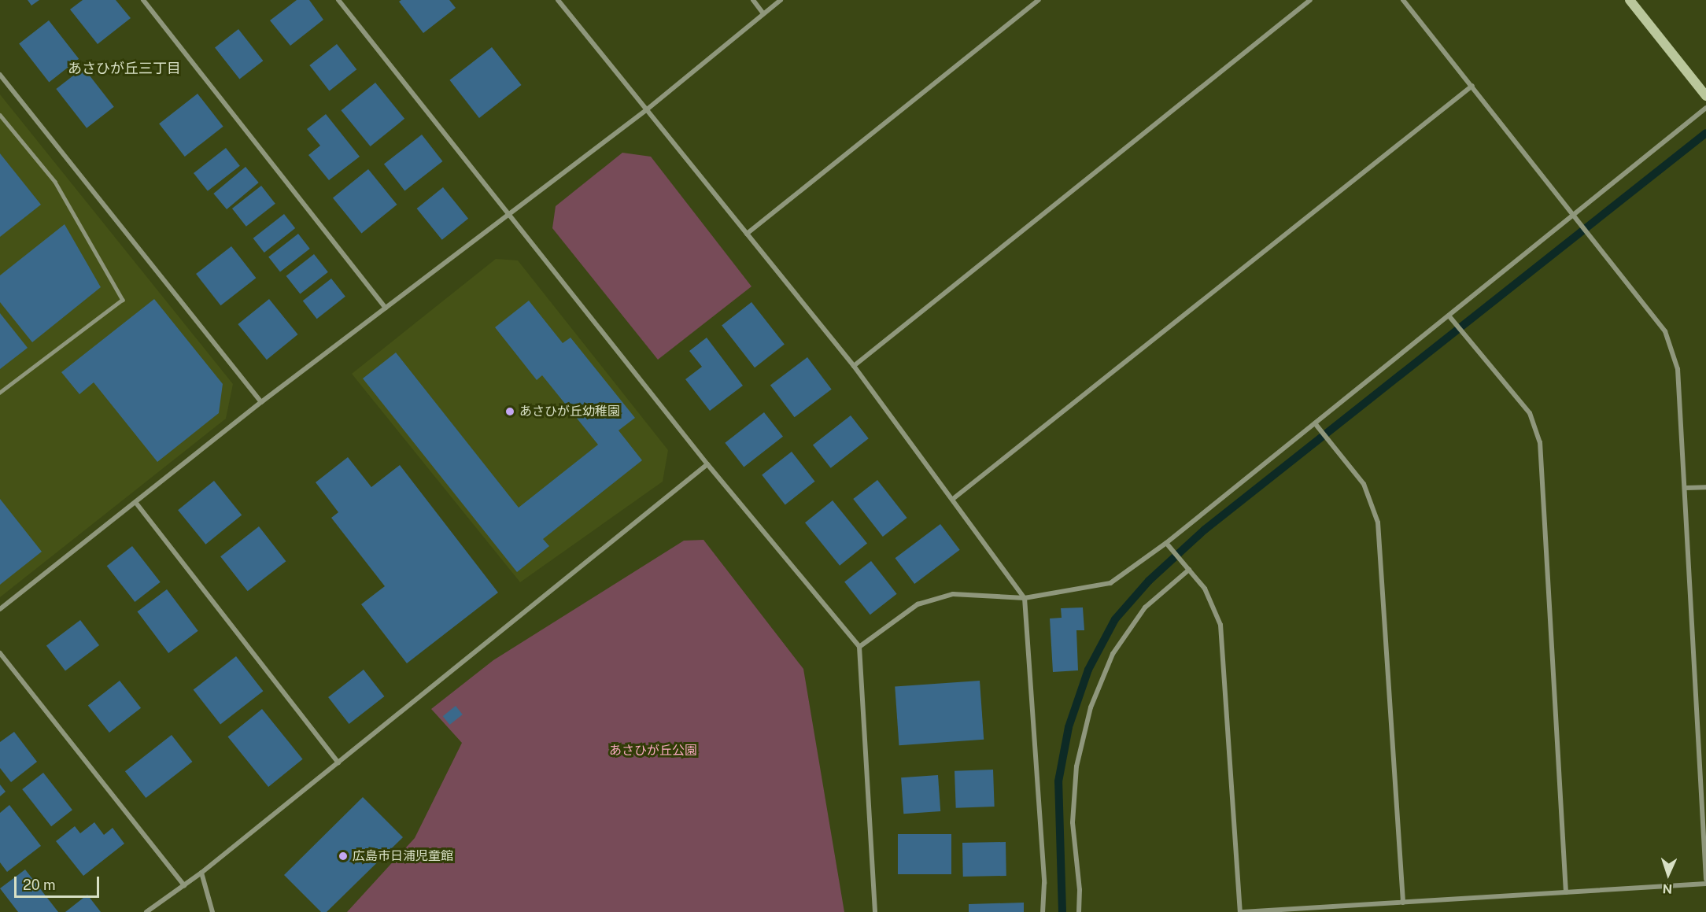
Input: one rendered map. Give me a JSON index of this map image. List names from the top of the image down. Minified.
{"districts":["あさひが丘三丁目"],"parks":["あさひが丘公園"],"places":["あさひが丘幼稚園","広島市日浦児童館"],"scale_bar":"20 m","north":"bottom"}
